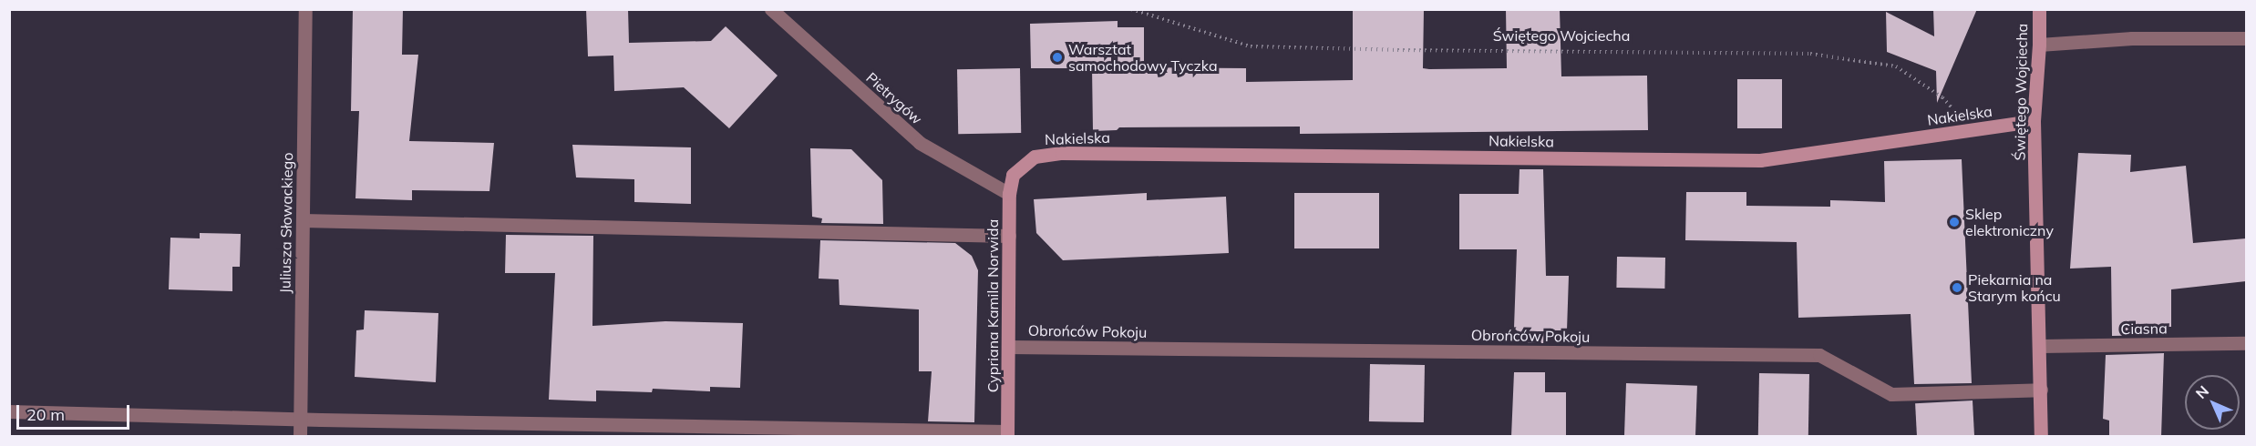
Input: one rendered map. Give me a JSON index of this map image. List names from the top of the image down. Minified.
{"streets":{"street":["Świętego Wojciecha","Pietrygów","Nakielska","Juliusza Słowackiego","Cypriana Kamila Norwida","Ciasna","Obrońców Pokoju"]},"crossings":[["Świętego Wojciecha","Nakielska"],["Świętego Wojciecha","Ciasna"],["Świętego Wojciecha","Obrońców Pokoju"],["Pietrygów","Cypriana Kamila Norwida"],["Nakielska","Cypriana Kamila Norwida"],["Cypriana Kamila Norwida","Obrońców Pokoju"]],"places":["Warsztat samochodowy Tyczka","Sklep elektroniczny","Piekarnia na Starym końcu"],"scale_bar":"20 m","north":"top left"}
